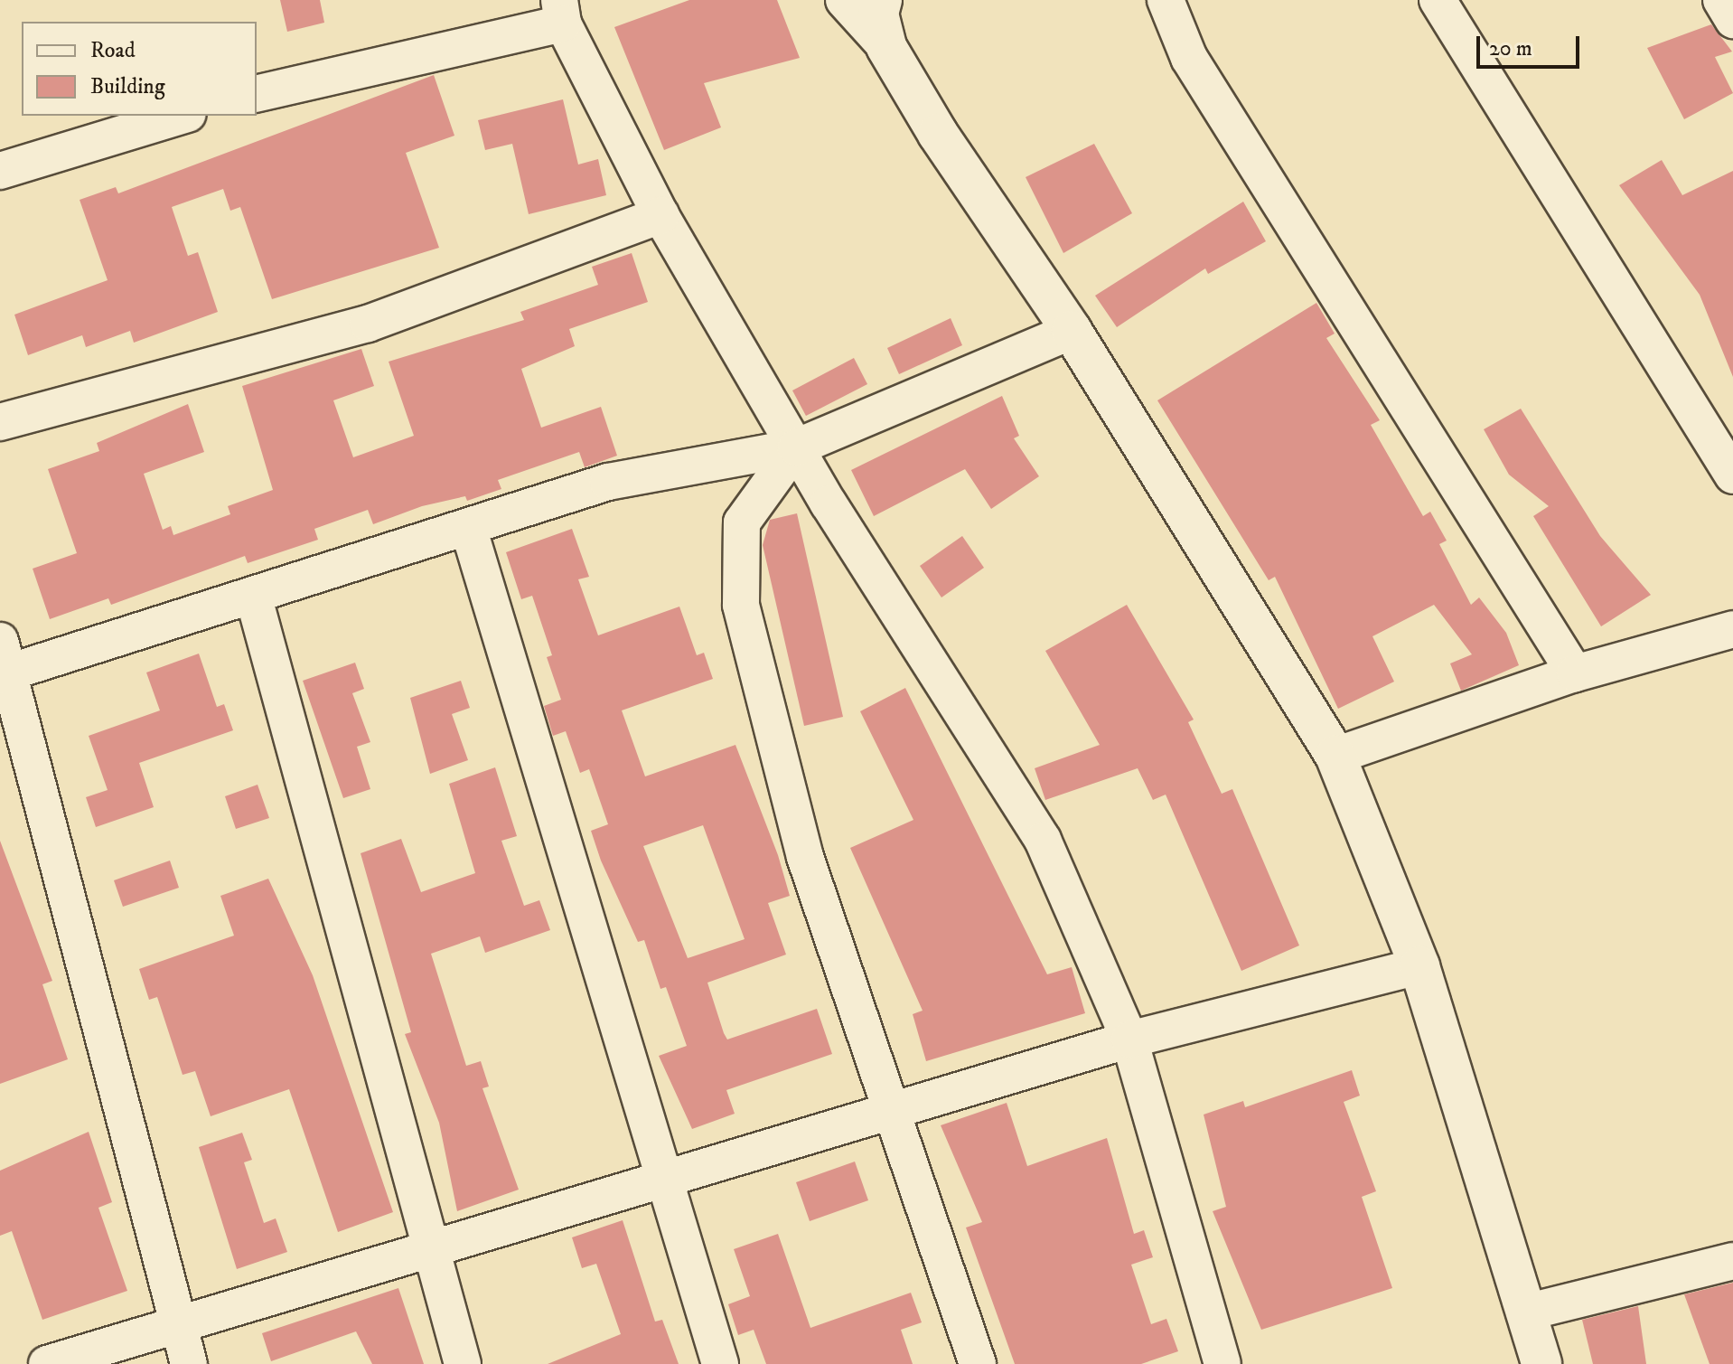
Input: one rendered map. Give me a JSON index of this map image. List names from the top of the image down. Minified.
{"legend":["Road","Building"],"scale_bar":"20 m"}
